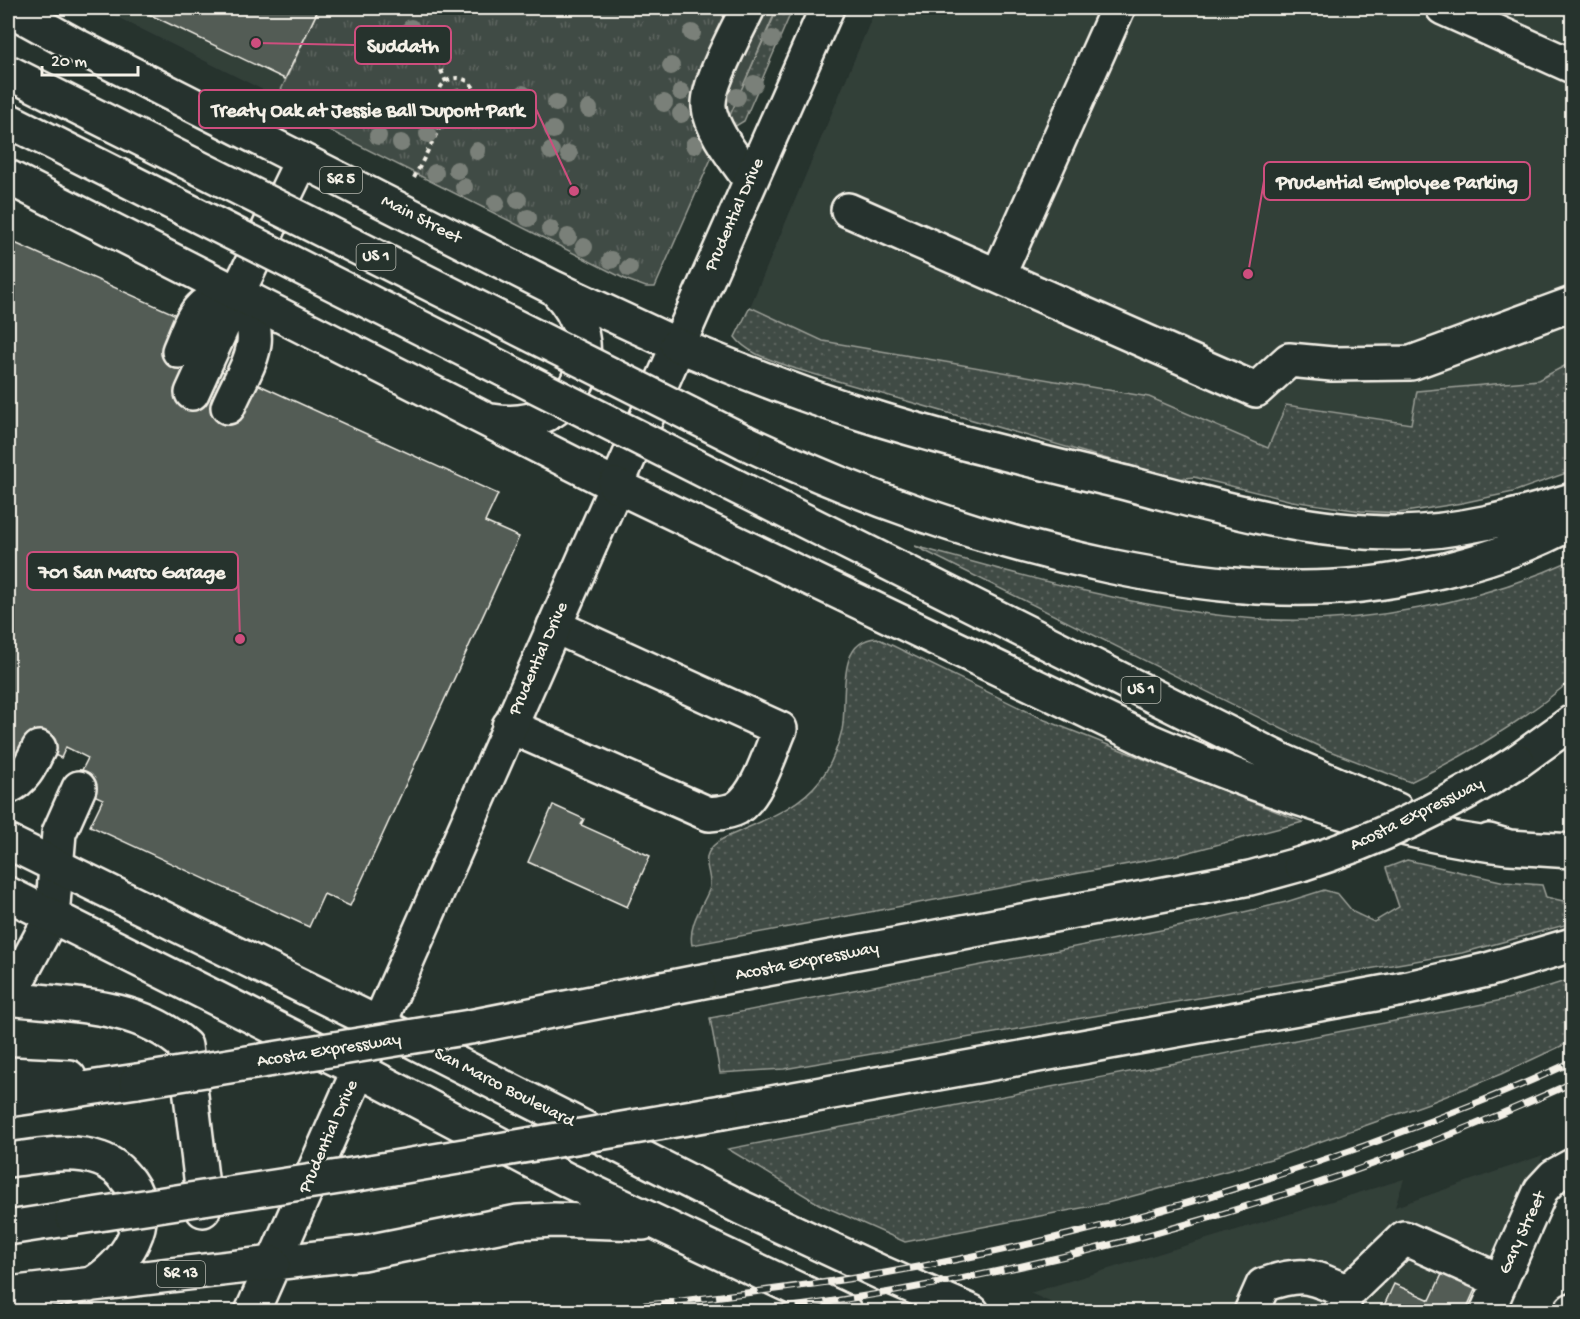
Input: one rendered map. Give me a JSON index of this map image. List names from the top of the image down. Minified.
{"streets":{"main road":["SR 5","Prudential Drive","Main Street","US 1","Acosta Expressway","San Marco Boulevard","Gary Street","SR 13"]},"crossings":[["Prudential Drive","Main Street"],["Prudential Drive","San Marco Boulevard"],["Prudential Drive","SR 13"]],"places":["Suddath","Treaty Oak at Jessie Ball Dupont Park","Prudential Employee Parking","701 San Marco Garage"],"scale_bar":"20 m"}
